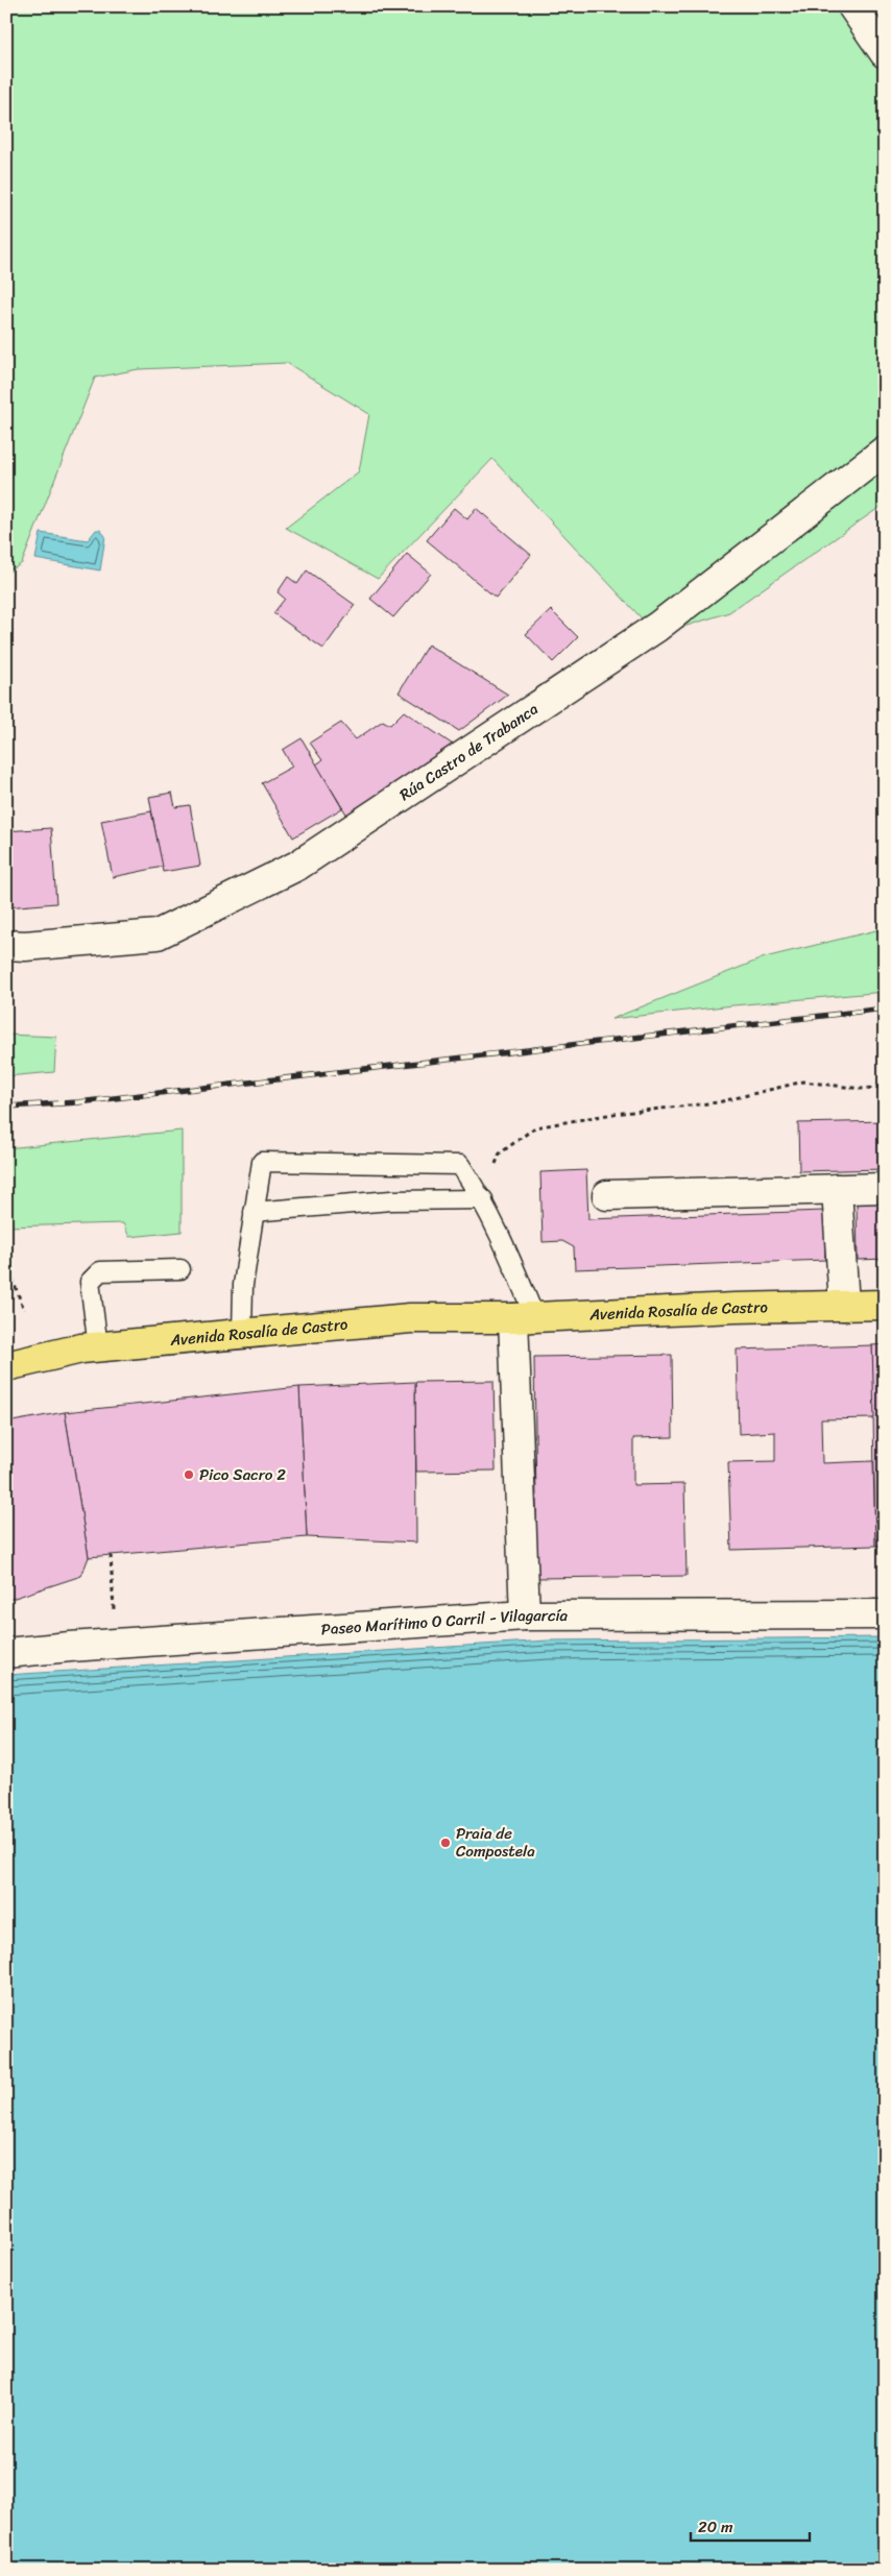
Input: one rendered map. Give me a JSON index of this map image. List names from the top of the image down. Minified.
{"streets":{"main road":["Avenida Rosalía de Castro"],"street":["Rúa Castro de Trabanca","Paseo Marítimo O Carril - Vilagarcía"]},"places":["Pico Sacro 2","Praia de Compostela"],"scale_bar":"20 m"}
